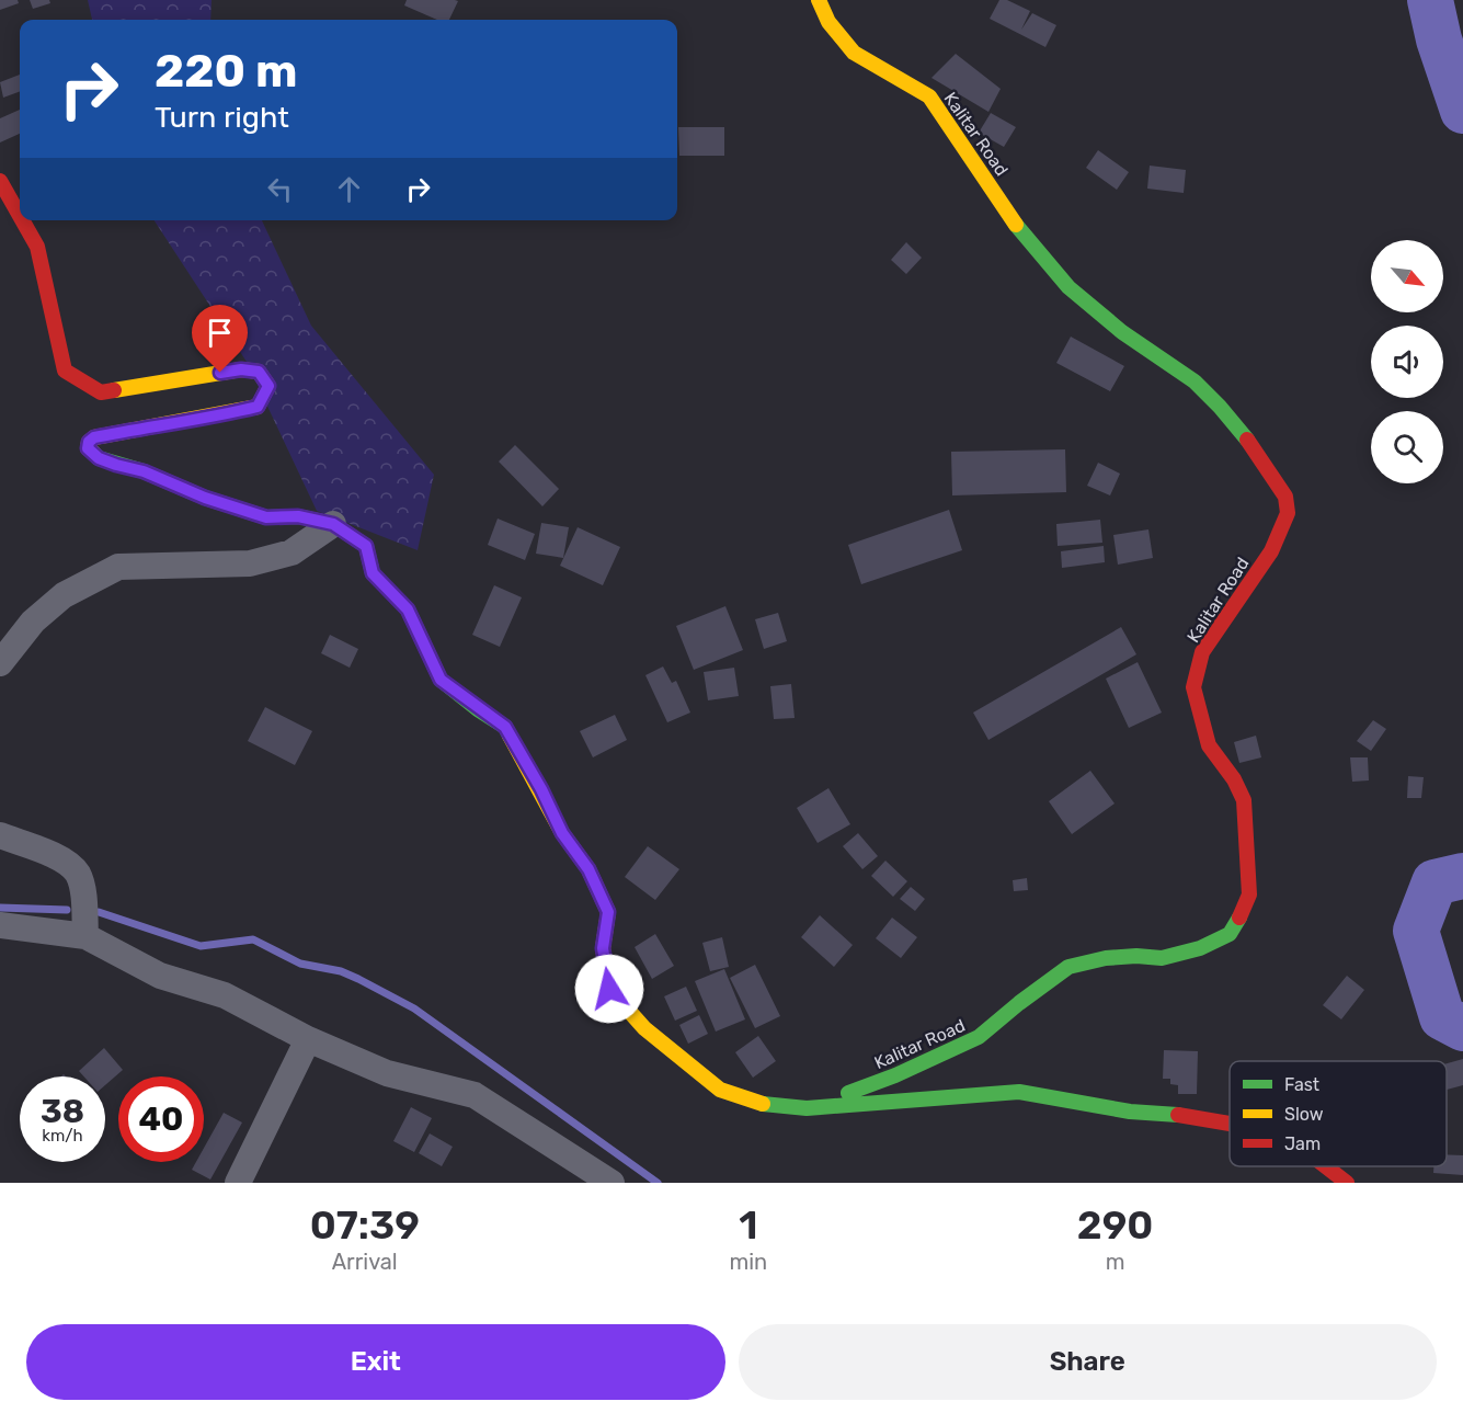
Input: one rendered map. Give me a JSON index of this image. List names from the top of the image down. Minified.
{"streets":{"street":["Kalitar Road"]},"legend":["Fast","Slow","Jam"],"north":"bottom right","page":{"turn":["220 m","Turn right"],"speed":"38 km/h","limit":"40","eta":["07:39","Arrival","1","min","290","m"],"buttons":["Exit","Share"]}}
